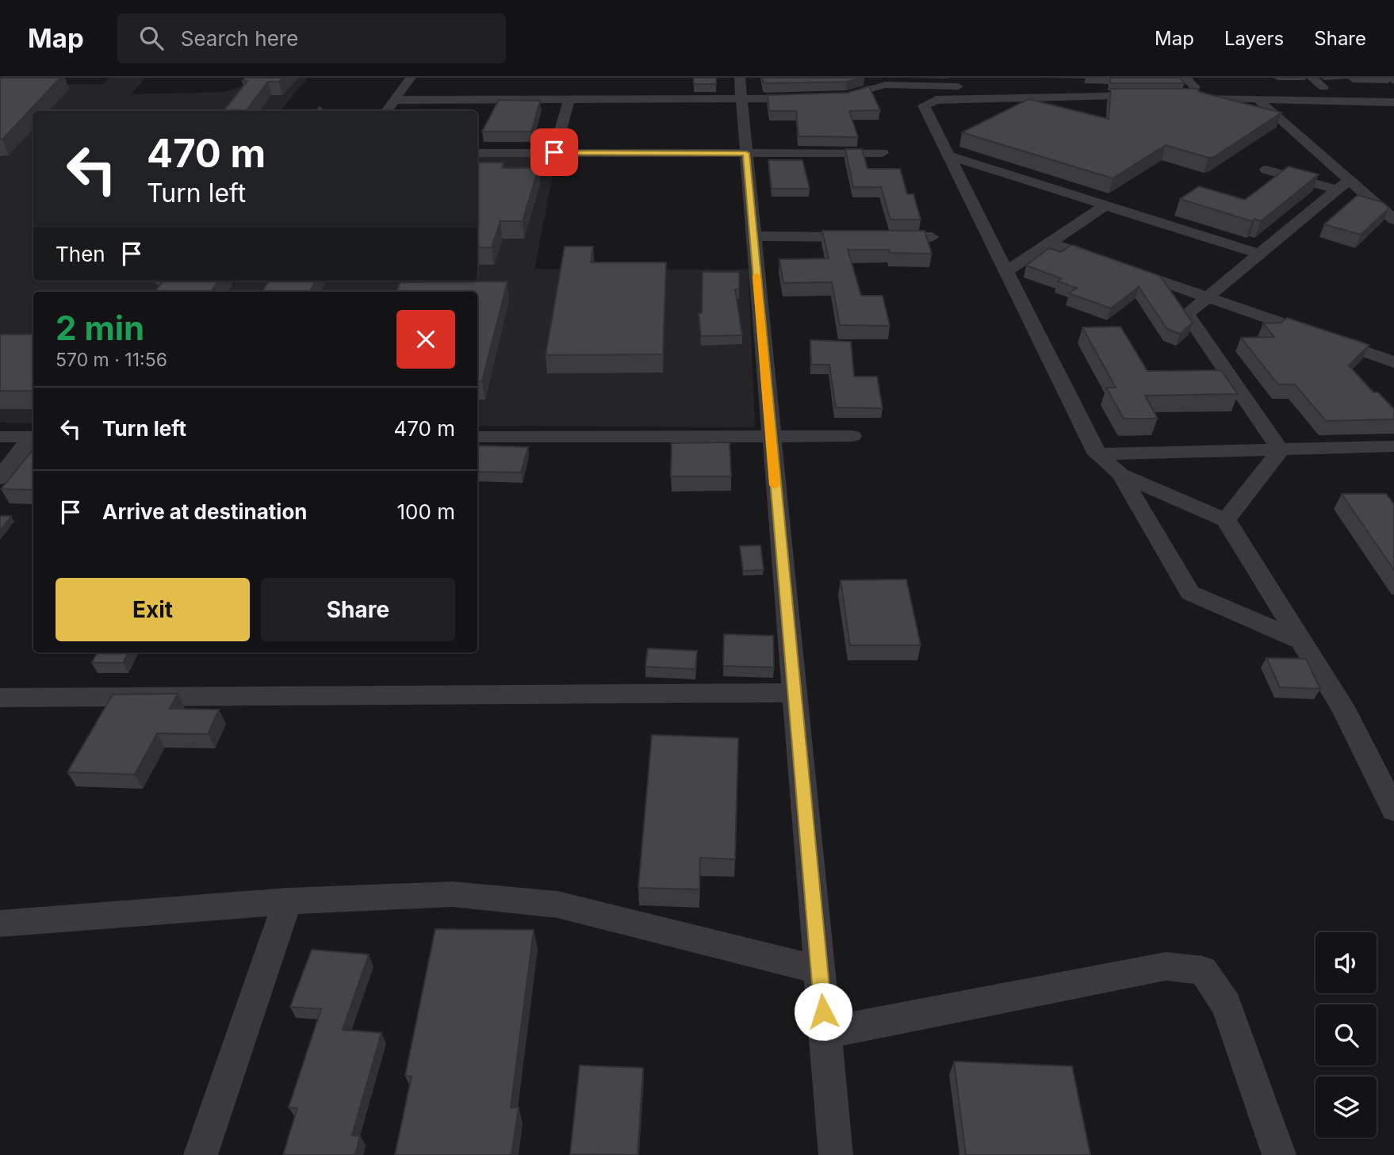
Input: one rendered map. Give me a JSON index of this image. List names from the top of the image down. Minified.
{"page":{"header":"Map","search":"Search here","nav":["Map","Layers","Share"],"turn":["470 m","Turn left"],"then":"Then","heading":["2 min","570 m · 11:56"],"list":[{"name":"Turn left","value":"470 m"},{"name":"Arrive at destination","value":"100 m"}],"buttons":["Exit","Share"]}}
